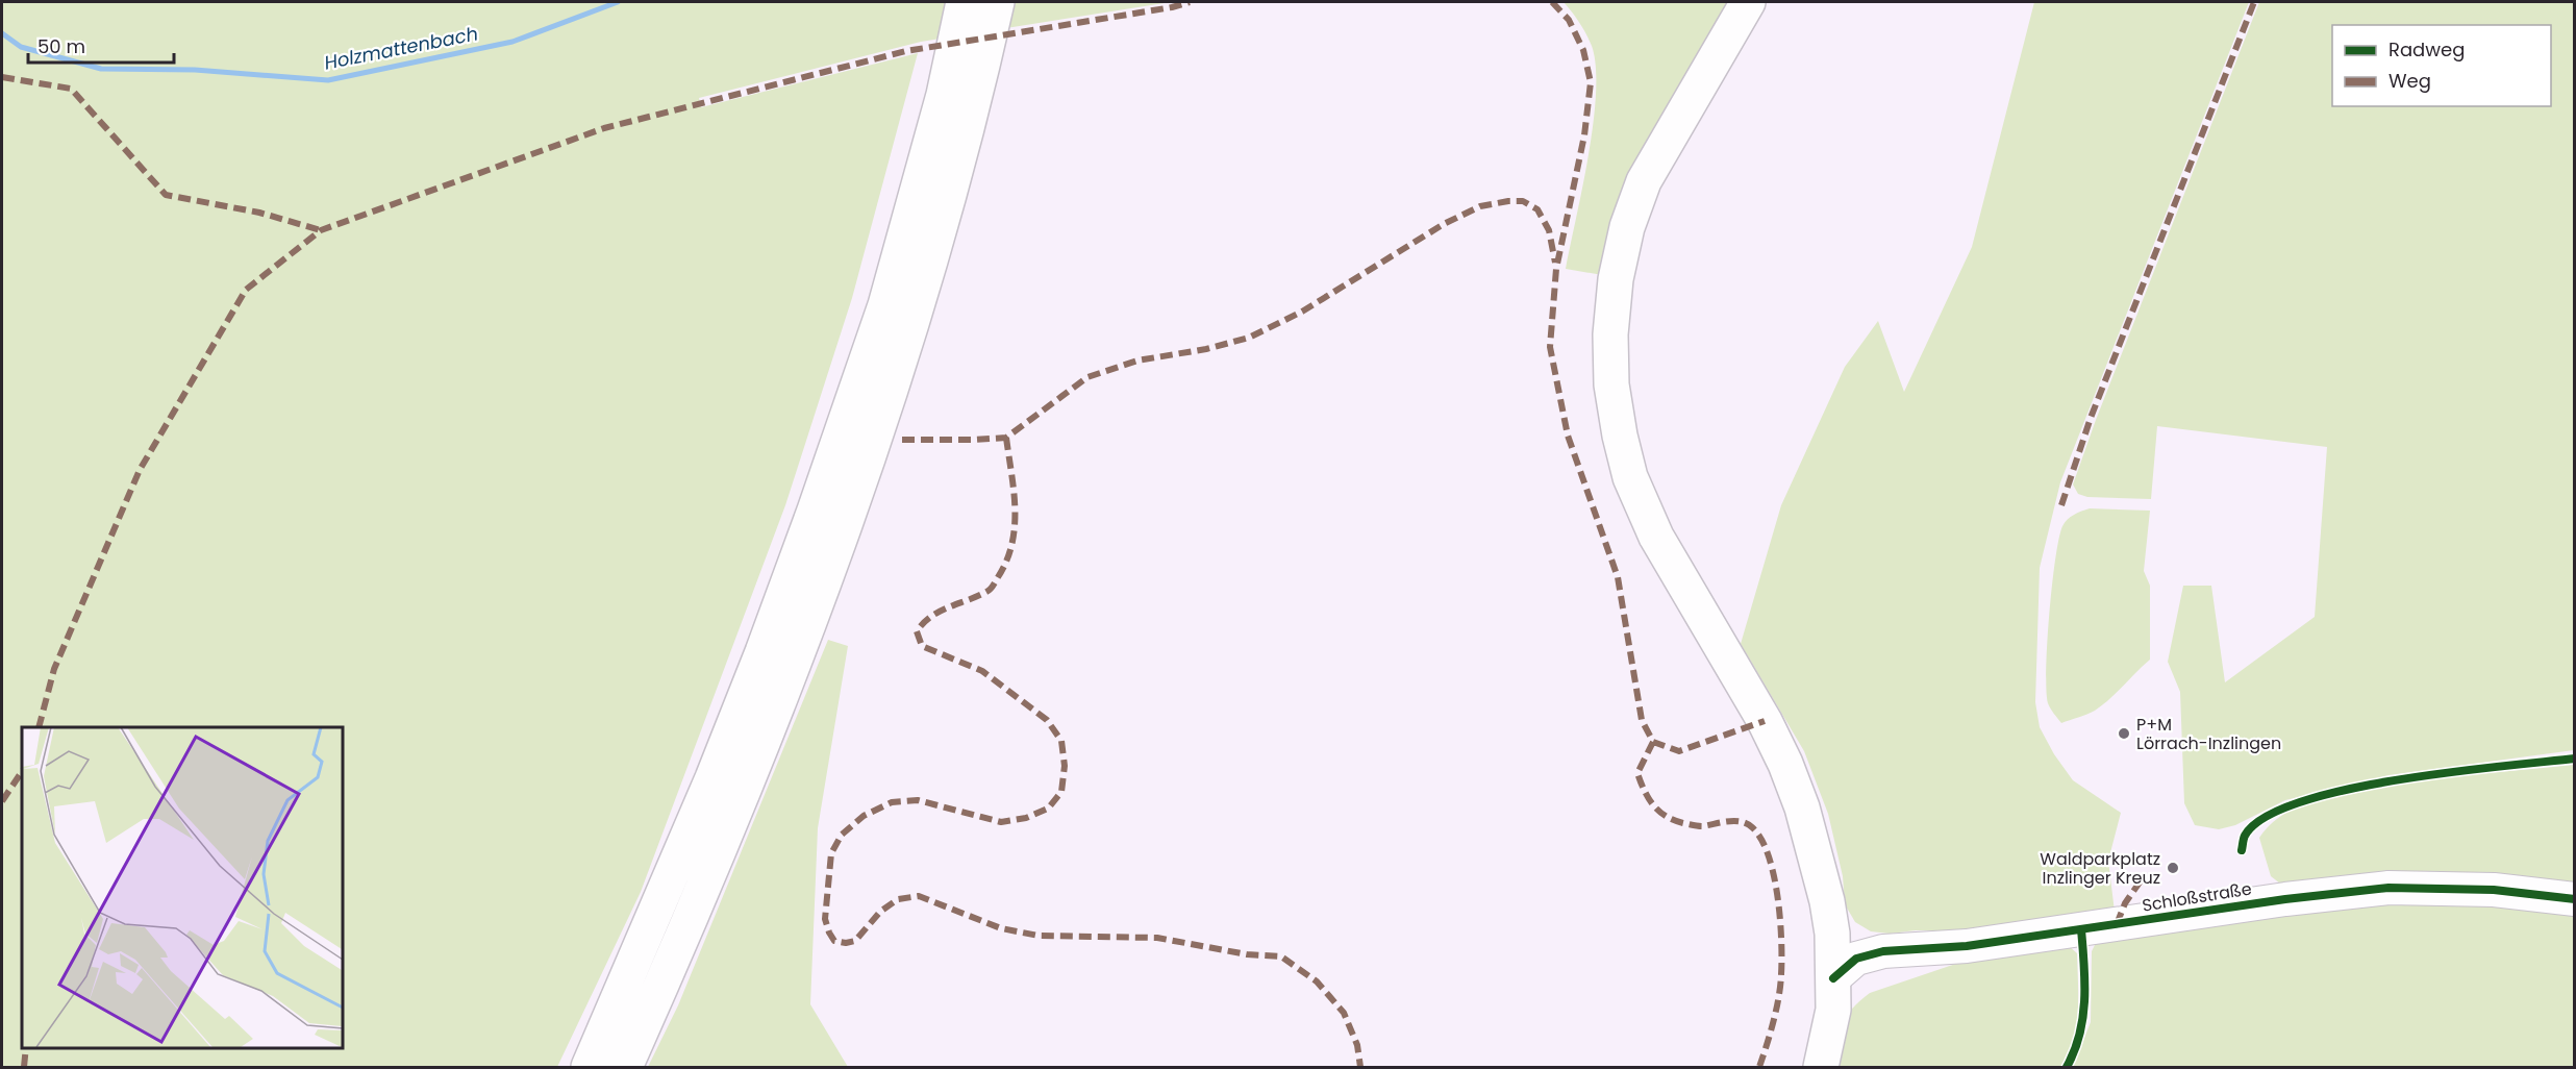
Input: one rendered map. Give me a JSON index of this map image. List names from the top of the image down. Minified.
{"streets":{"street":["Schloßstraße"]},"water":["Holzmattenbach"],"places":["P+M Lörrach-Inzlingen","Waldparkplatz Inzlinger Kreuz"],"legend":["Radweg","Weg"],"scale_bar":"50 m"}
